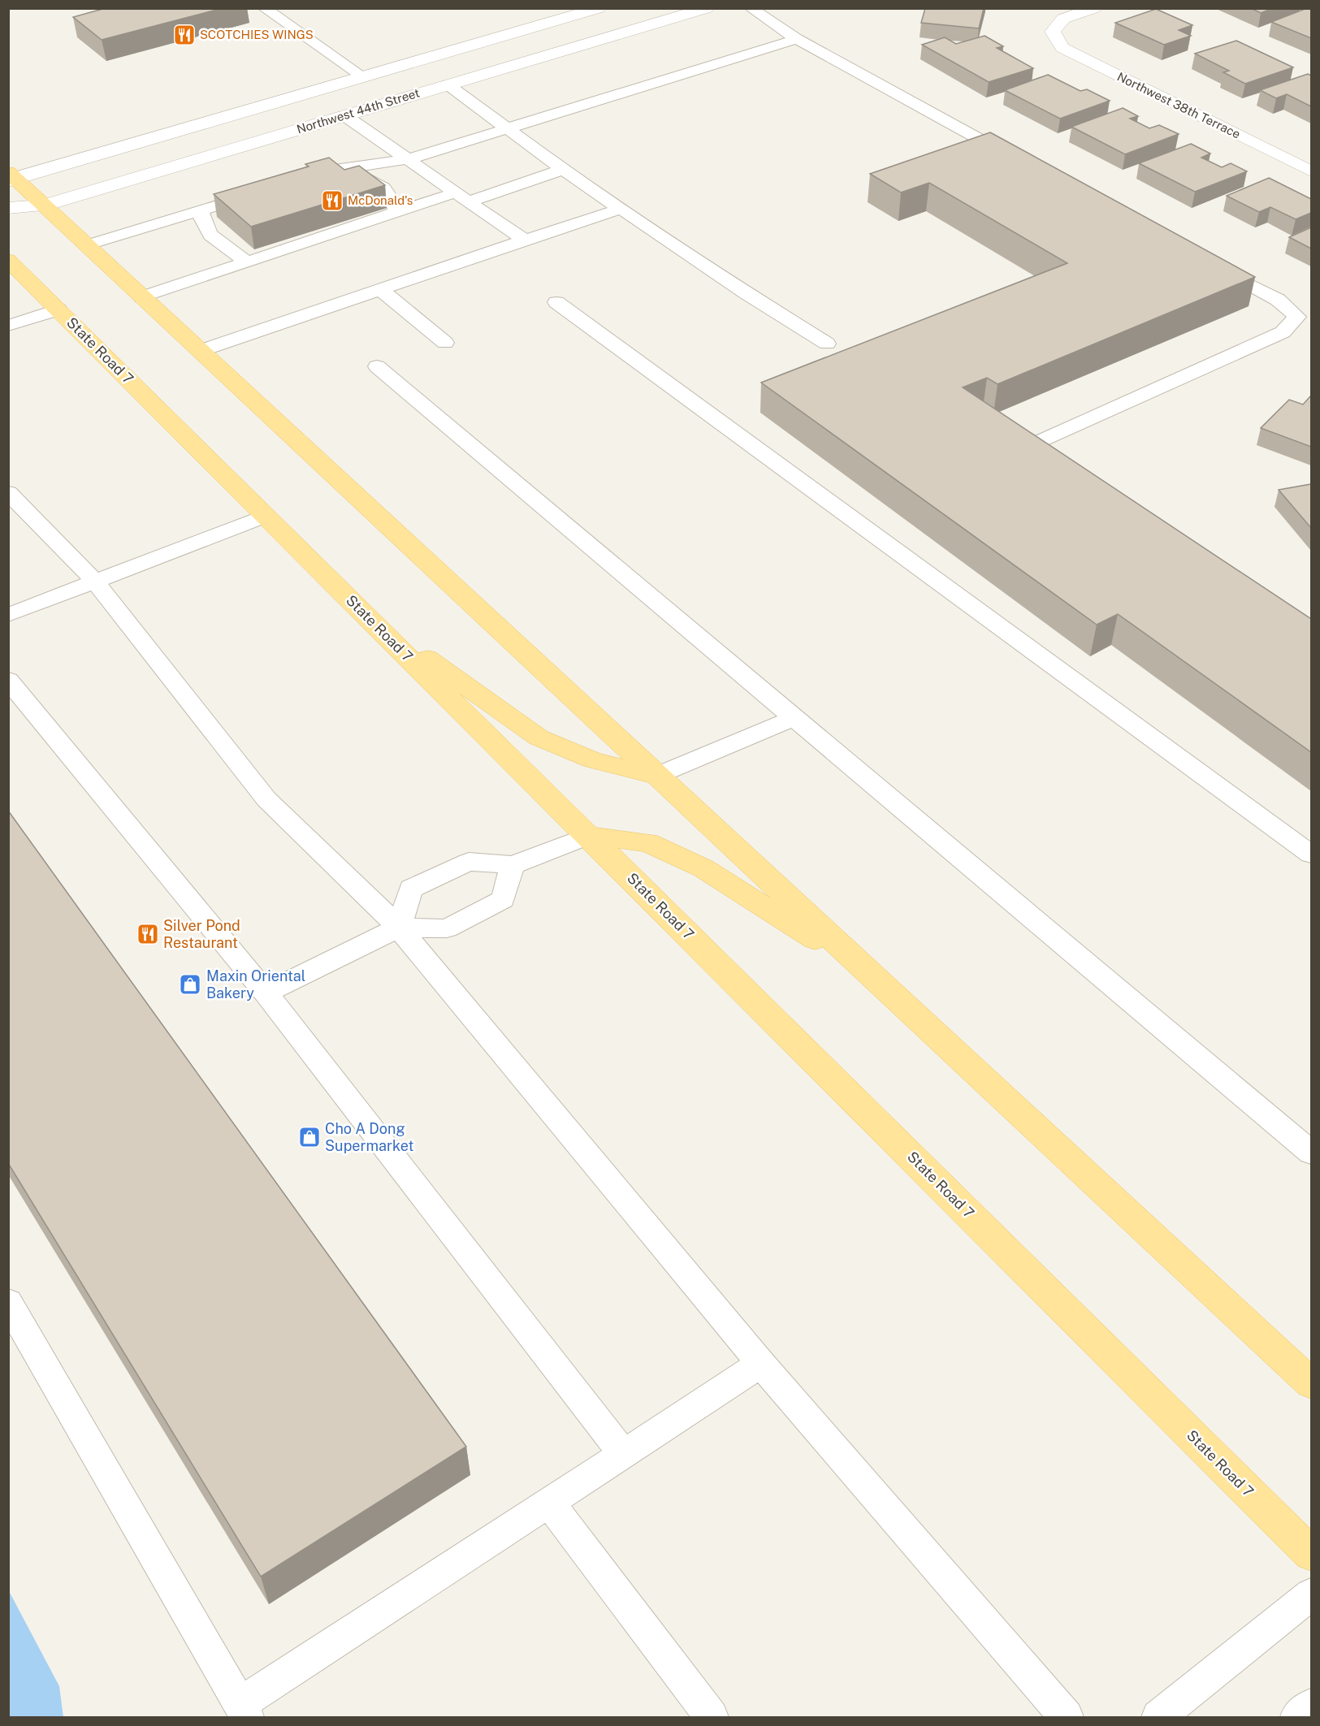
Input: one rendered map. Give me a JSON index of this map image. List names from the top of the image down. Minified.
{"streets":{"main road":["State Road 7"],"street":["Northwest 38th Terrace","Northwest 44th Street"]},"places":{"restaurant":["SCOTCHIES WINGS","McDonald's","Silver Pond Restaurant"],"shop":["Maxin Oriental Bakery","Cho A Dong Supermarket"]}}
